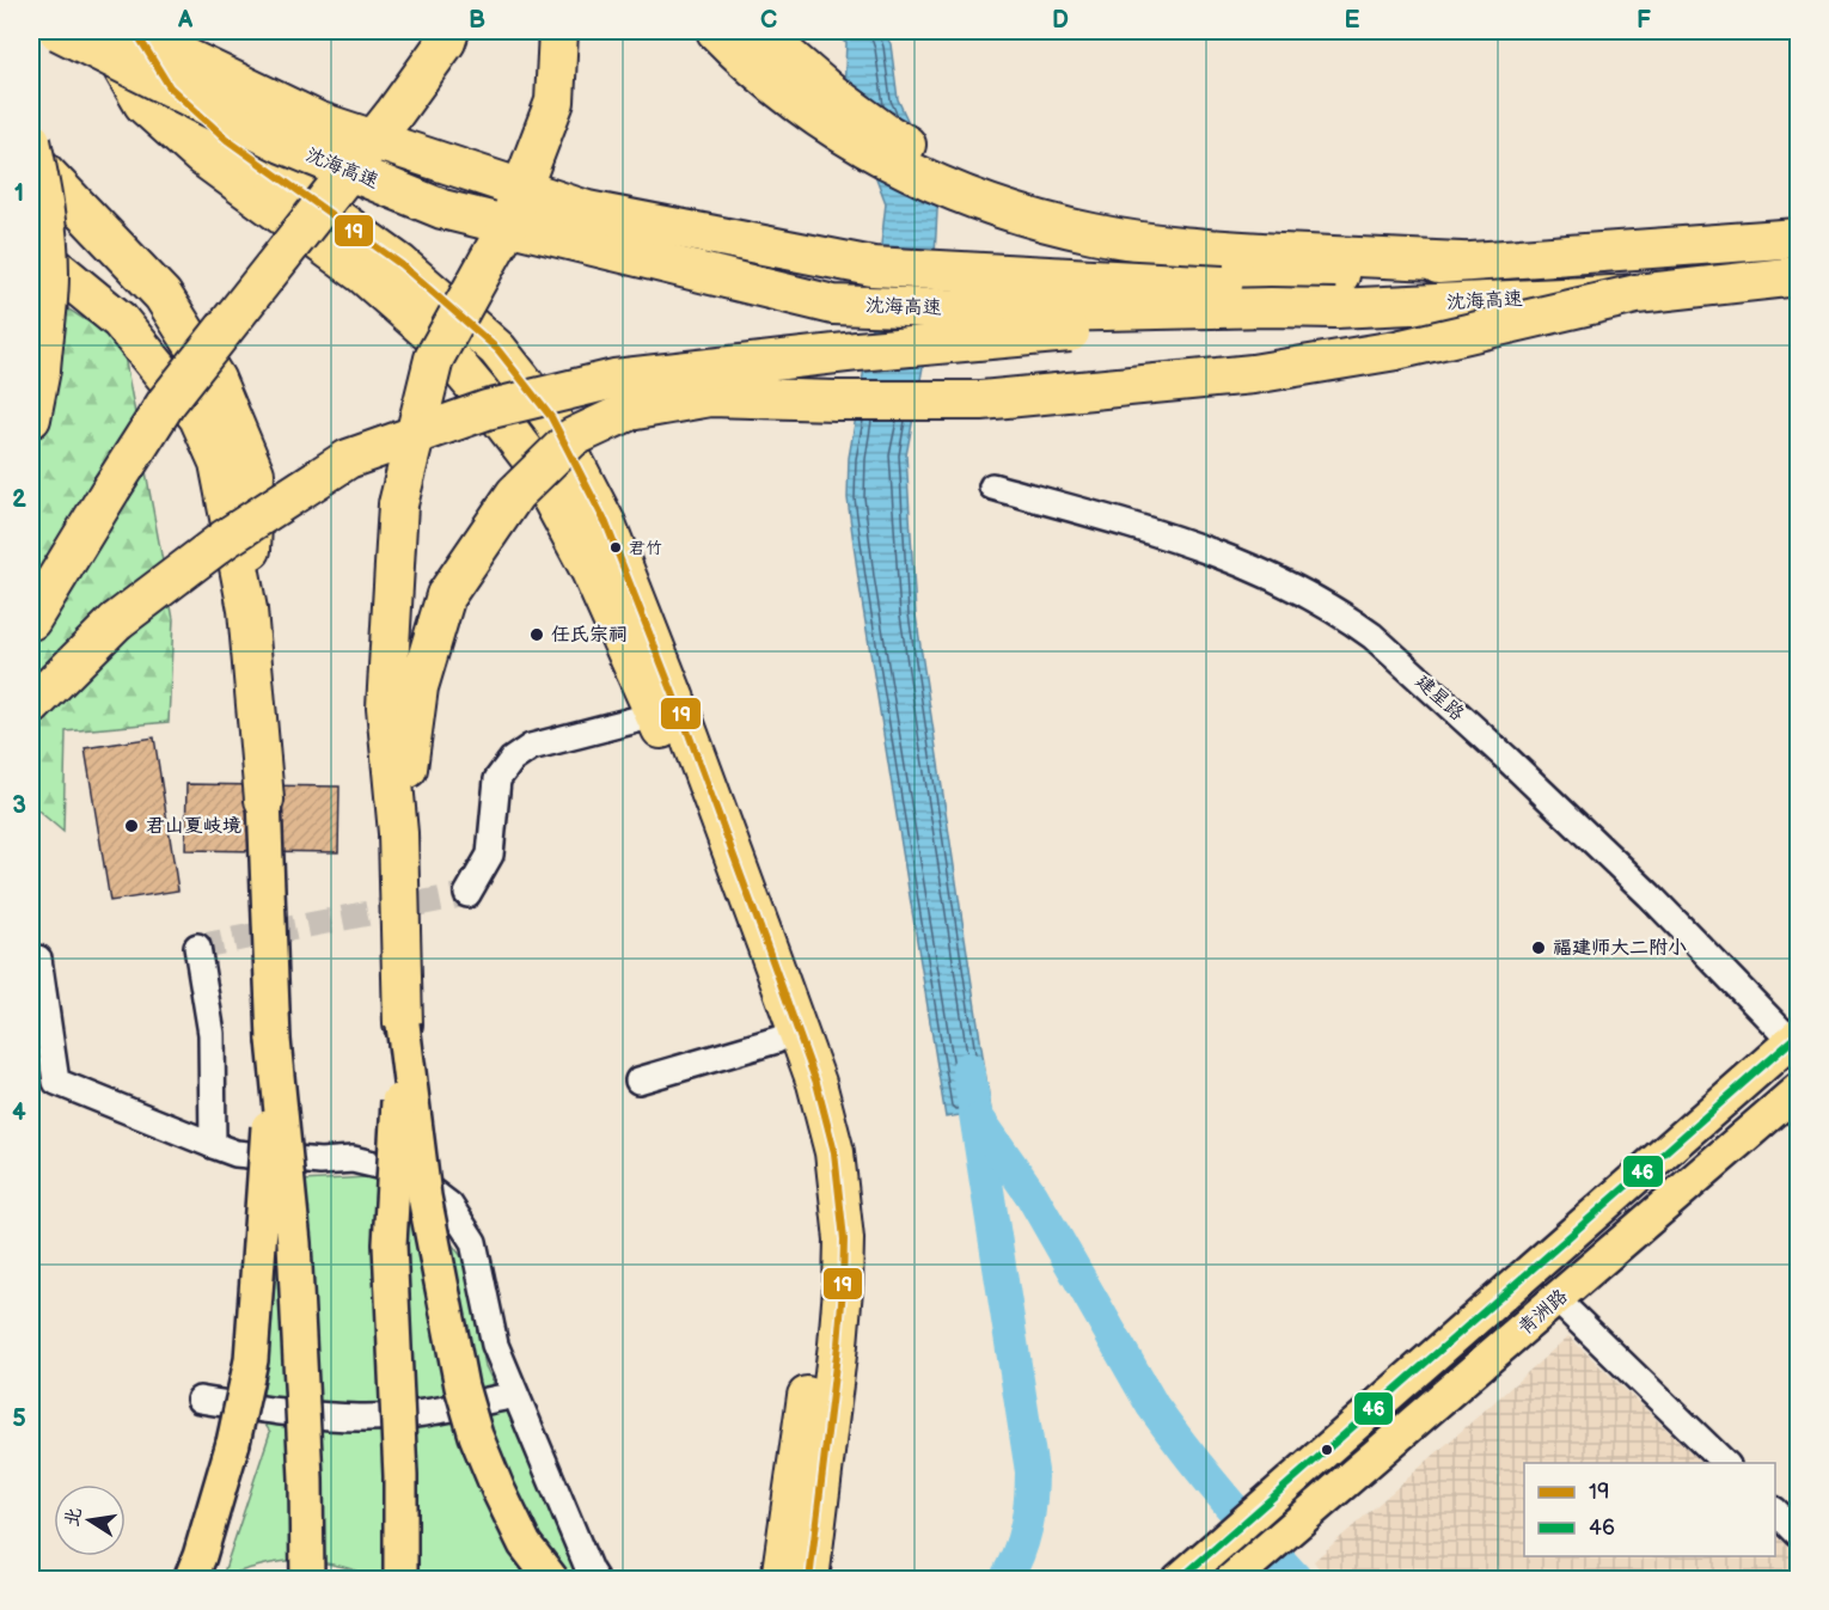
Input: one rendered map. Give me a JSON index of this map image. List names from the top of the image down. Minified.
{"streets":{"highway":["沈海高速"],"main road":["青洲路"],"street":["建星路"]},"crossings":[["建星路","青洲路"]],"places":["君竹","任氏宗祠","君山夏岐境","福建师大二附小"],"lines":["transit line 19","transit line 46"],"legend":["19","46"],"north":"left","grid":{"columns":["A","B","C","D","E","F"],"rows":["1","2","3","4","5"]}}
